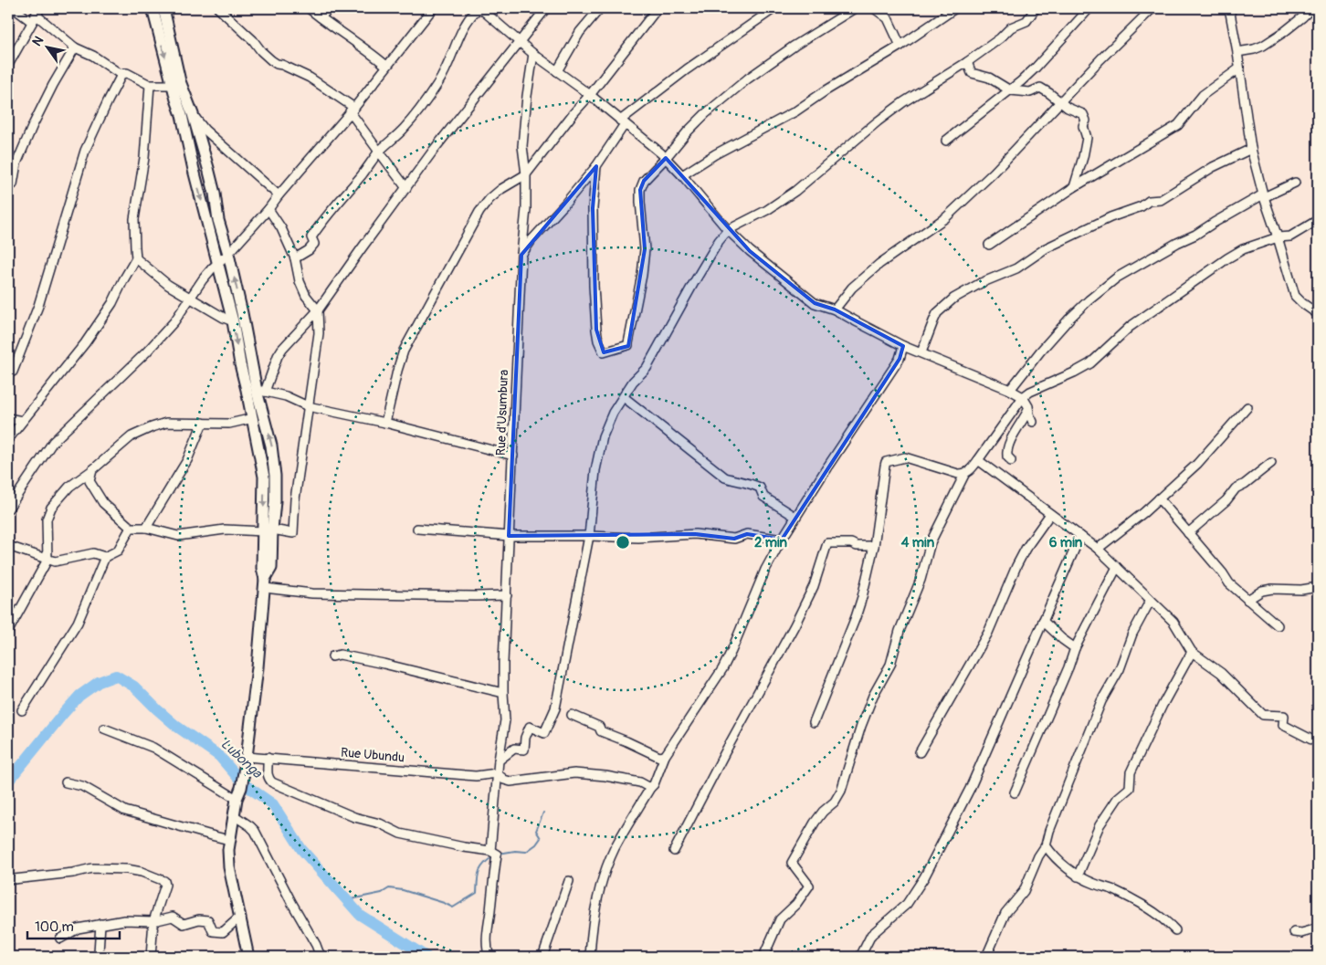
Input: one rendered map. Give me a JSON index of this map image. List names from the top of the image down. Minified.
{"streets":{"street":["Rue d'Usumbura","Rue Ubundu"]},"crossings":[["Rue d'Usumbura","Rue Ubundu"]],"water":["Lubonga"],"scale_bar":"100 m","north":"top left","rings":["2 min","4 min","6 min"]}
